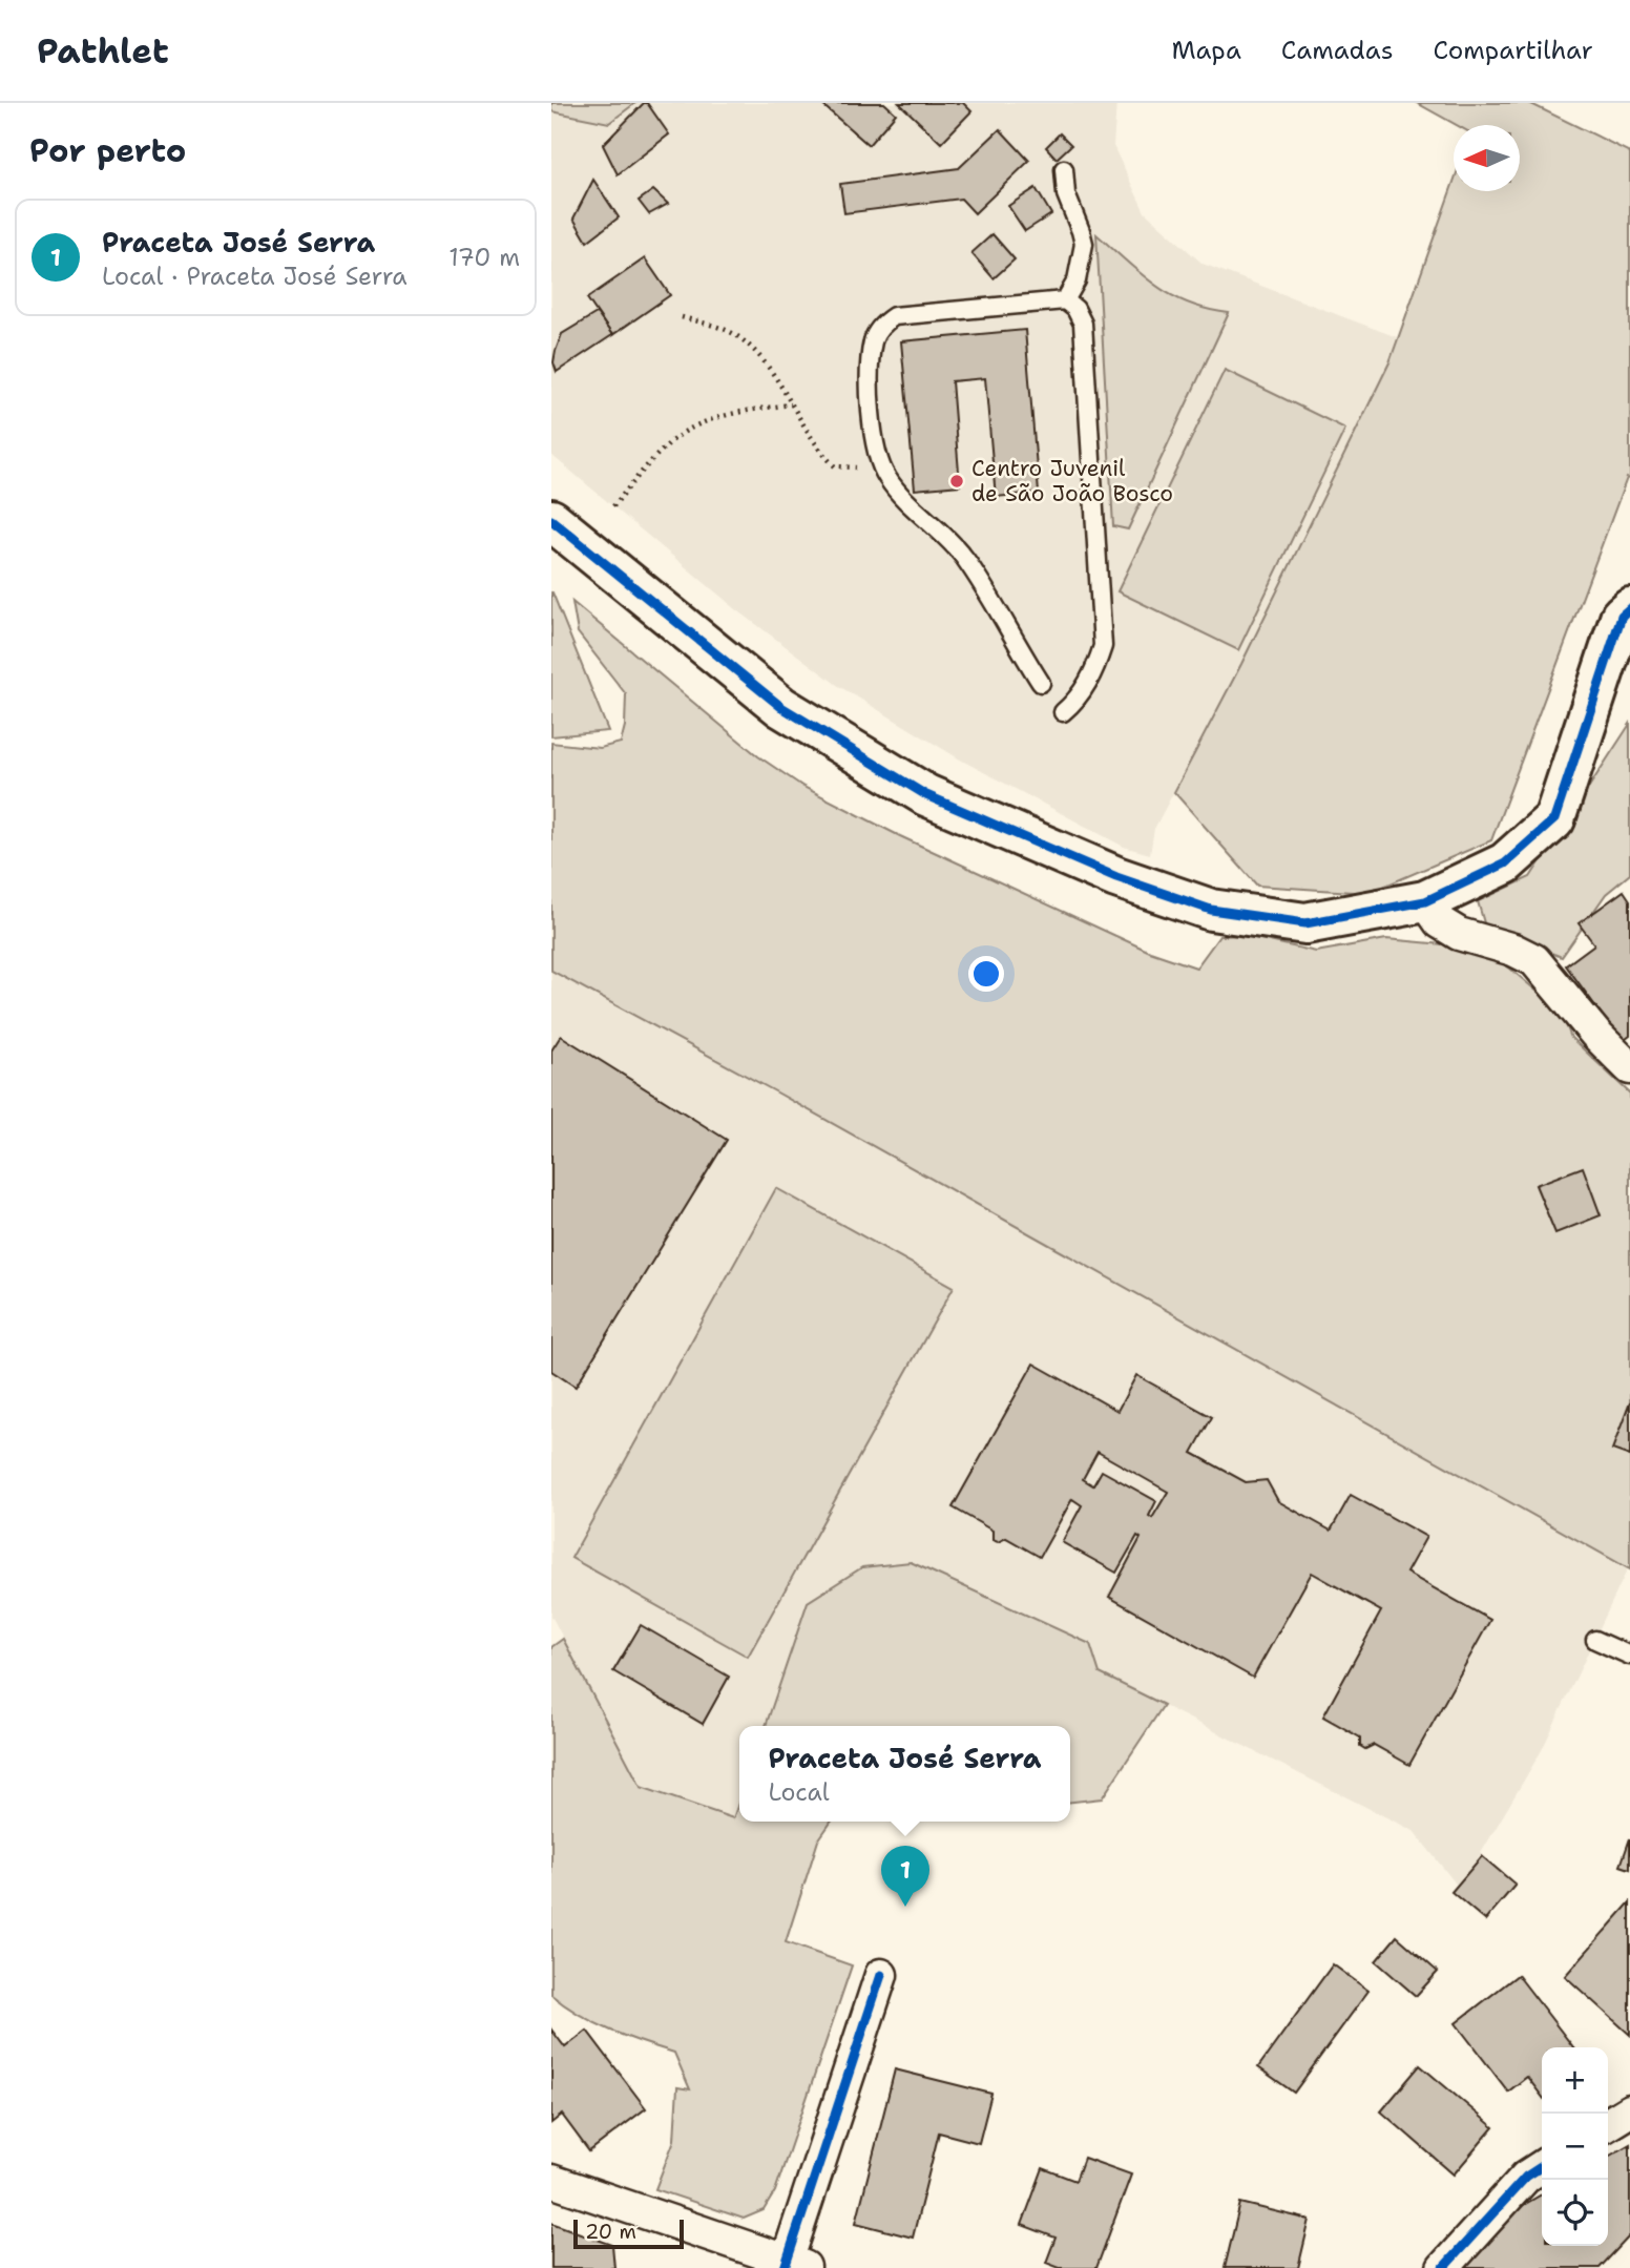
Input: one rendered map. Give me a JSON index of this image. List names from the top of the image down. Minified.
{"places":["Centro Juvenil de São João Bosco"],"scale_bar":"20 m","north":"left","page":{"header":"Pathlet","nav":["Mapa","Camadas","Compartilhar"],"heading":"Por perto","list":[{"mark":"1","name":"Praceta José Serra","note":"Local · Praceta José Serra","value":"170 m"}],"popup":["Praceta José Serra","Local"],"pins":"1","map_buttons":["+","−"],"scale":"20 m"}}
